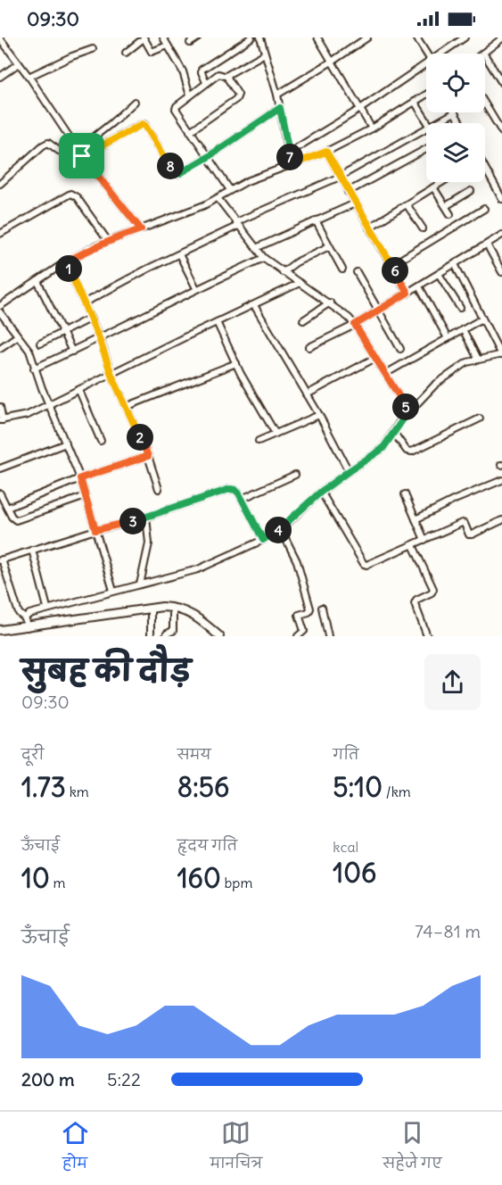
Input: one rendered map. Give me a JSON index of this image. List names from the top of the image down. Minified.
{"page":{"status":"09:30","pins":["7","8","1","6","5","2","3","4"],"heading":["सुबह की दौड़","09:30"],"stats":[["दूरी","1.73 km"],["समय","8:56"],["गति","5:10 /km"],["ऊँचाई","10 m"],["हृदय गति","160 bpm"],["kcal","106"]],"chart":["ऊँचाई","74–81 m"],"list":[{"name":"200 m","note":"5:22"}],"tabs":["होम","मानचित्र","सहेजे गए"]}}
